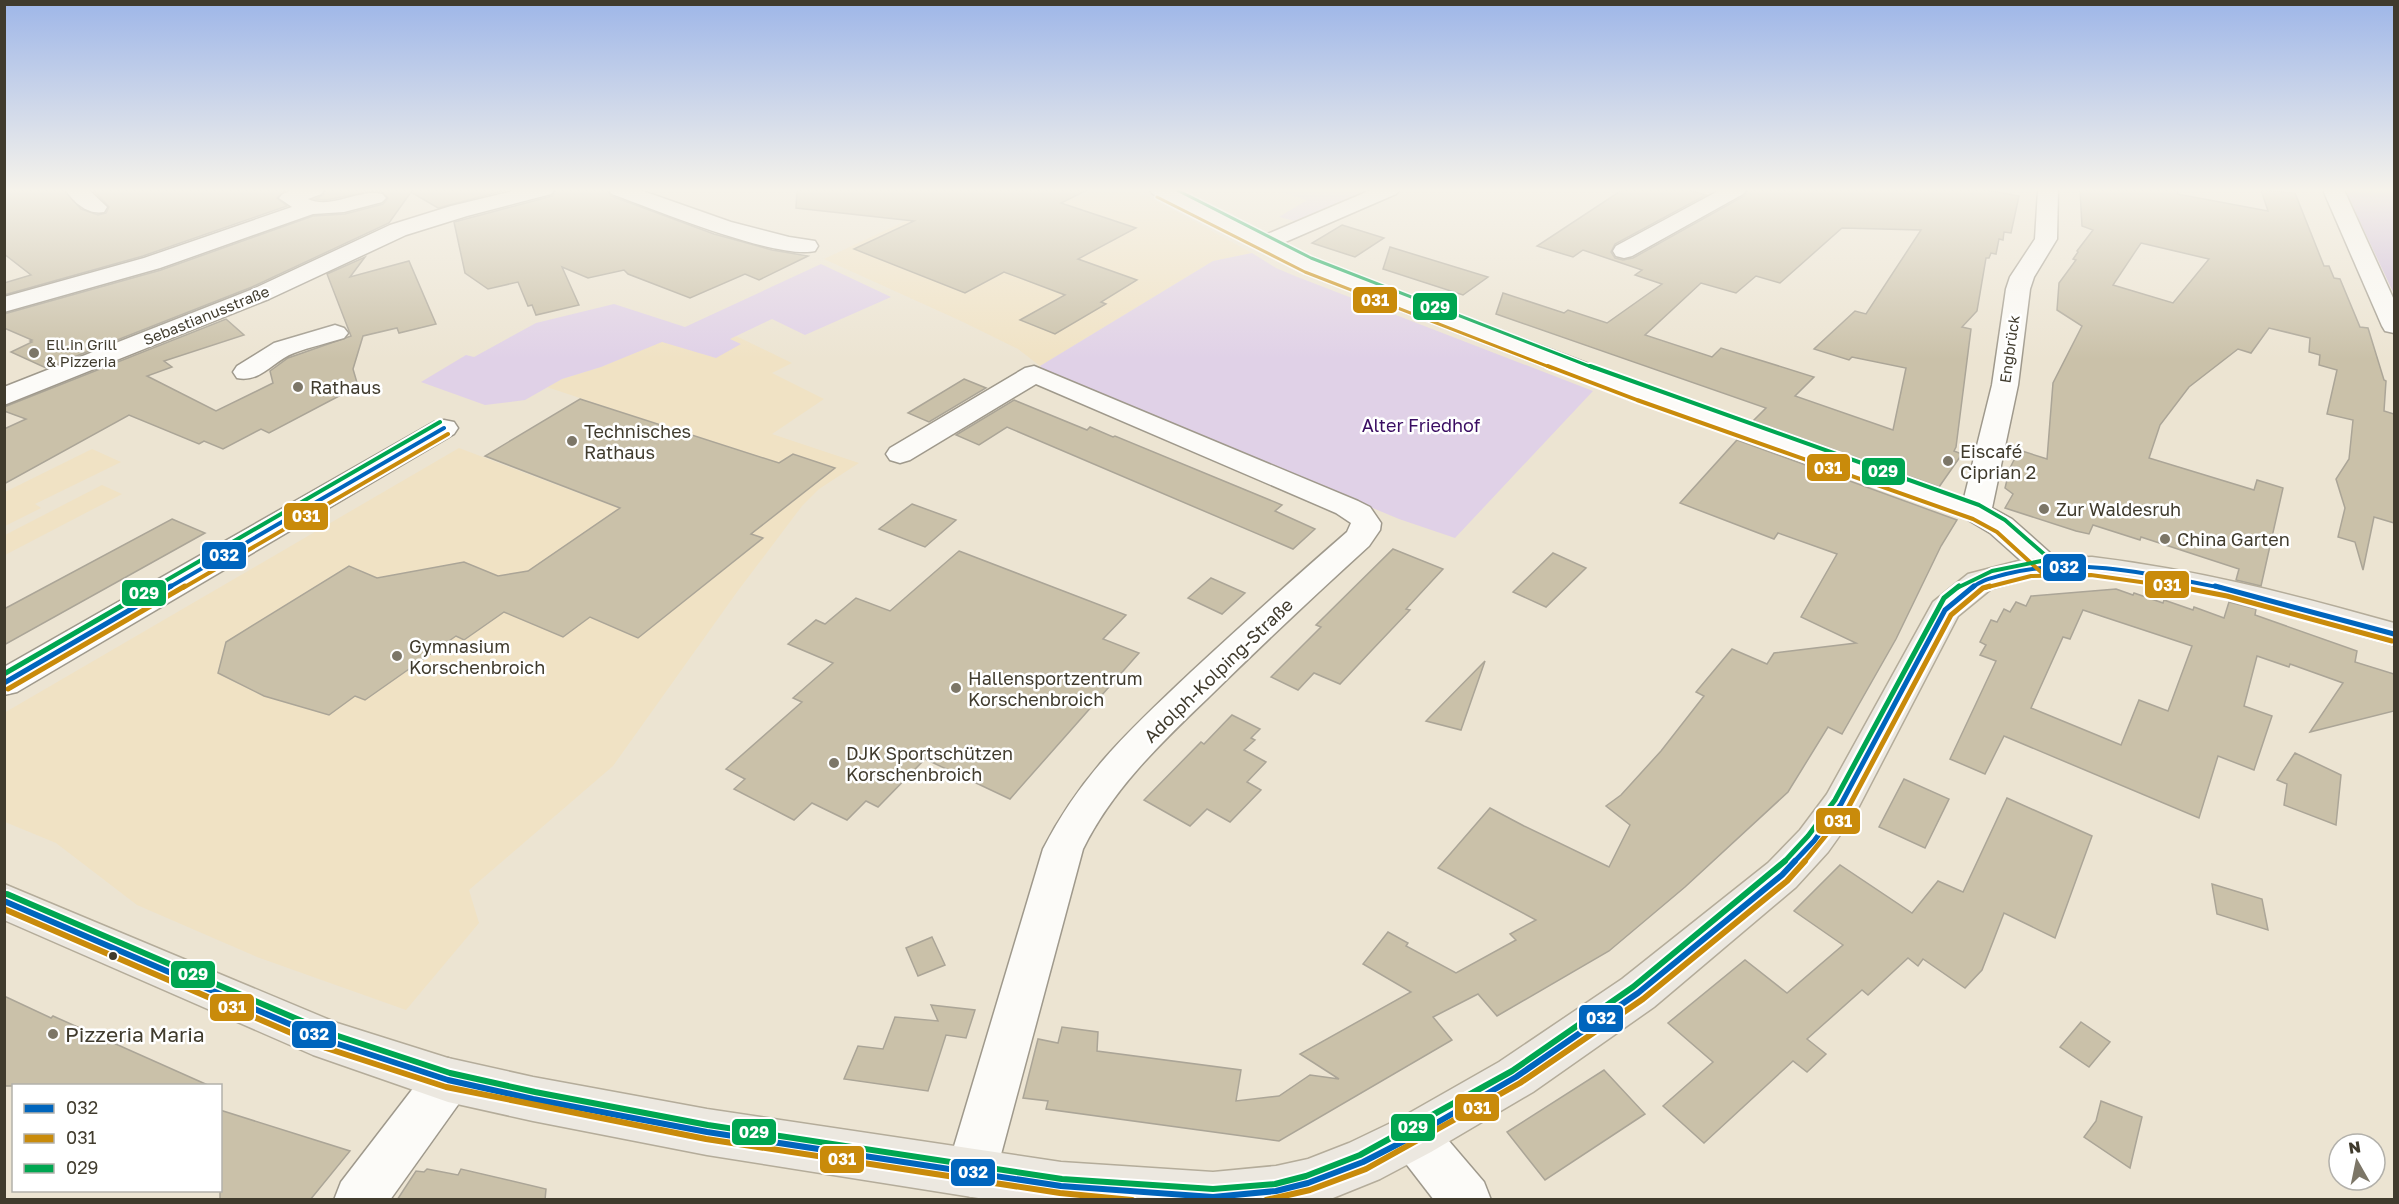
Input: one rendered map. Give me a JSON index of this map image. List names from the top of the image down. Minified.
{"streets":{"street":["Sebastianusstraße","Engbrück","Adolph-Kolping-Straße"]},"parks":["Alter Friedhof"],"places":["Ell.in Grill & Pizzeria","Rathaus","Technisches Rathaus","Eiscafé Ciprian 2","Zur Waldesruh","China Garten","Gymnasium Korschenbroich","Hallensportzentrum Korschenbroich","DJK Sportschützen Korschenbroich","Pizzeria Maria"],"lines":["transit line 031","transit line 029","transit line 032"],"legend":["032","031","029"],"north":"top"}
